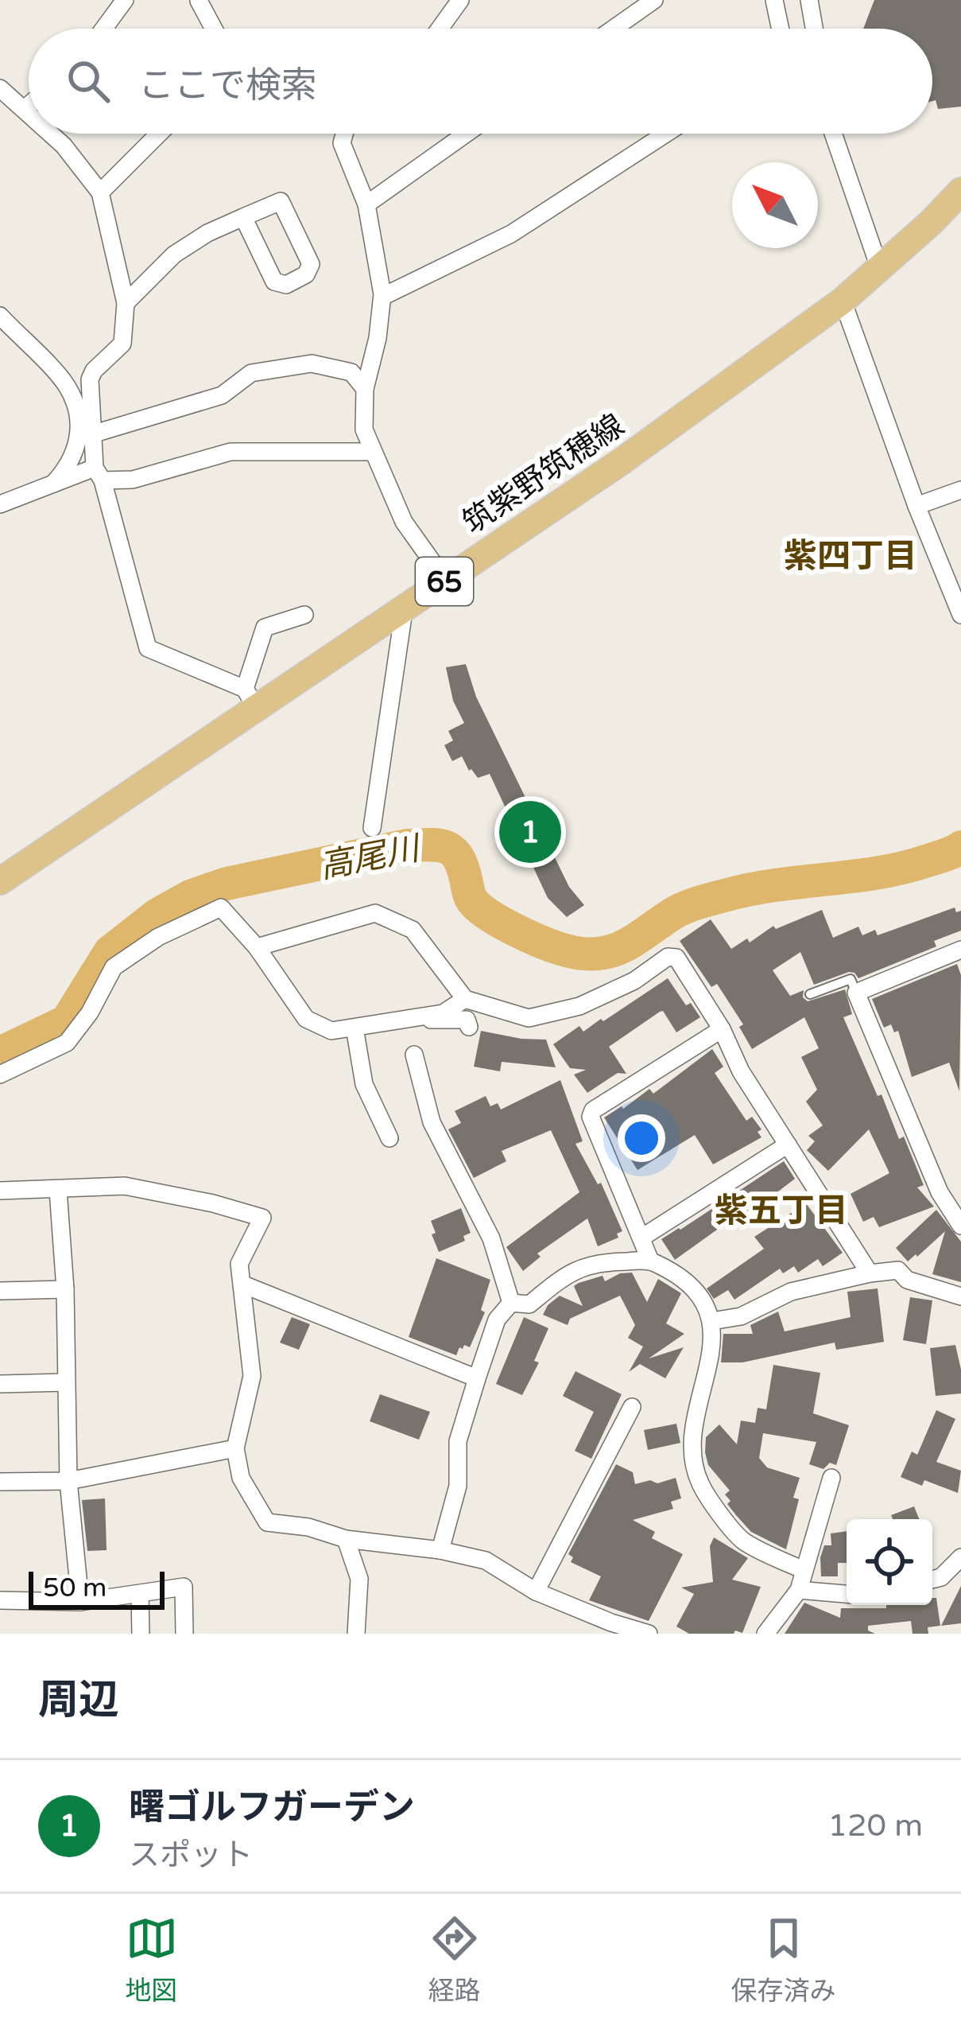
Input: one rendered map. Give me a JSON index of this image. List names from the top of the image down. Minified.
{"streets":{"main road":["筑紫野筑穂線","65"]},"districts":["紫四丁目","紫五丁目"],"water":["高尾川"],"scale_bar":"50 m","north":"top left","page":{"search":"ここで検索","pins":"1","scale":"50 m","heading":"周辺","list":[{"mark":"1","name":"曙ゴルフガーデン","note":"スポット","value":"120 m"}],"nav":["地図","経路","保存済み"]}}
